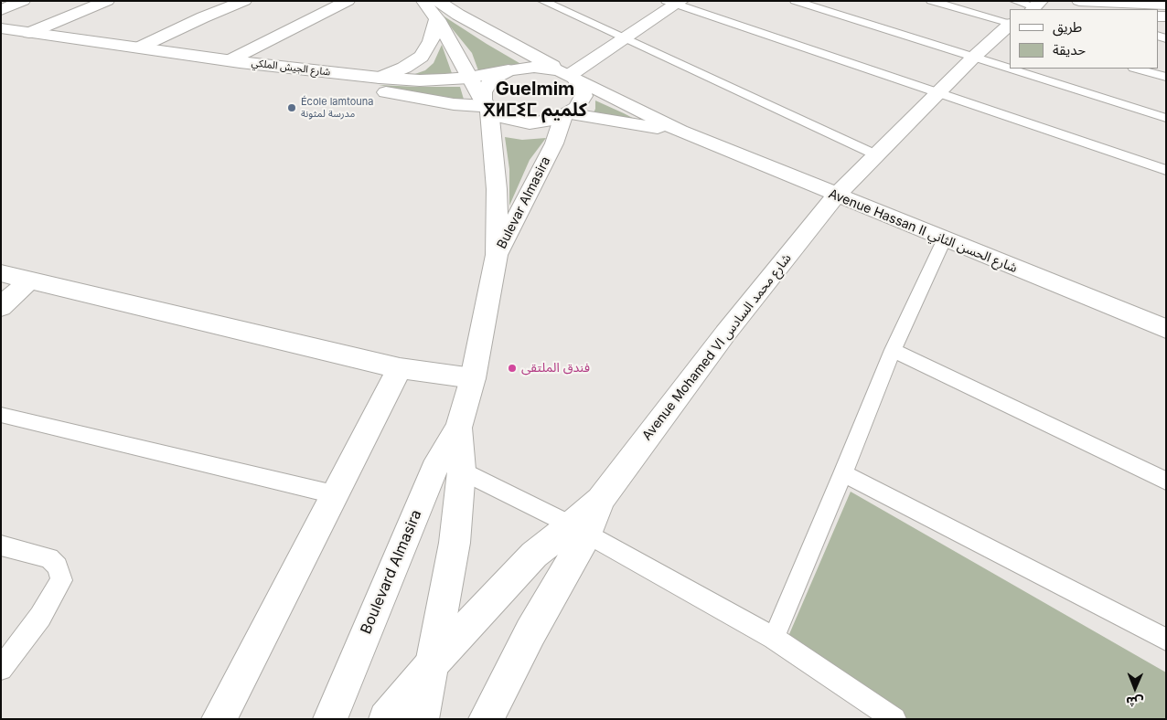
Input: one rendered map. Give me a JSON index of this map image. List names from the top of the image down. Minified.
{"streets":{"main road":["شارع الجيش الملكي","Bulevar Almasira","Avenue Hassan II شارع الحسن الثاني","Avenue Mohamed VI شارع محمد السادس","Boulevard Almasira"]},"crossings":[["شارع الجيش الملكي","Bulevar Almasira"],["شارع الجيش الملكي","Avenue Hassan II شارع الحسن الثاني"],["Bulevar Almasira","Avenue Hassan II شارع الحسن الثاني"],["Bulevar Almasira","Boulevard Almasira"],["Avenue Hassan II شارع الحسن الثاني","Avenue Mohamed VI شارع محمد السادس"]],"districts":["Guelmim ⴳⵍⵎⵉⵎ كلميم"],"places":["École lamtouna مدرسة لمثونة","فندق الملتقى"],"legend":["طريق","حديقة"],"north":"bottom"}
